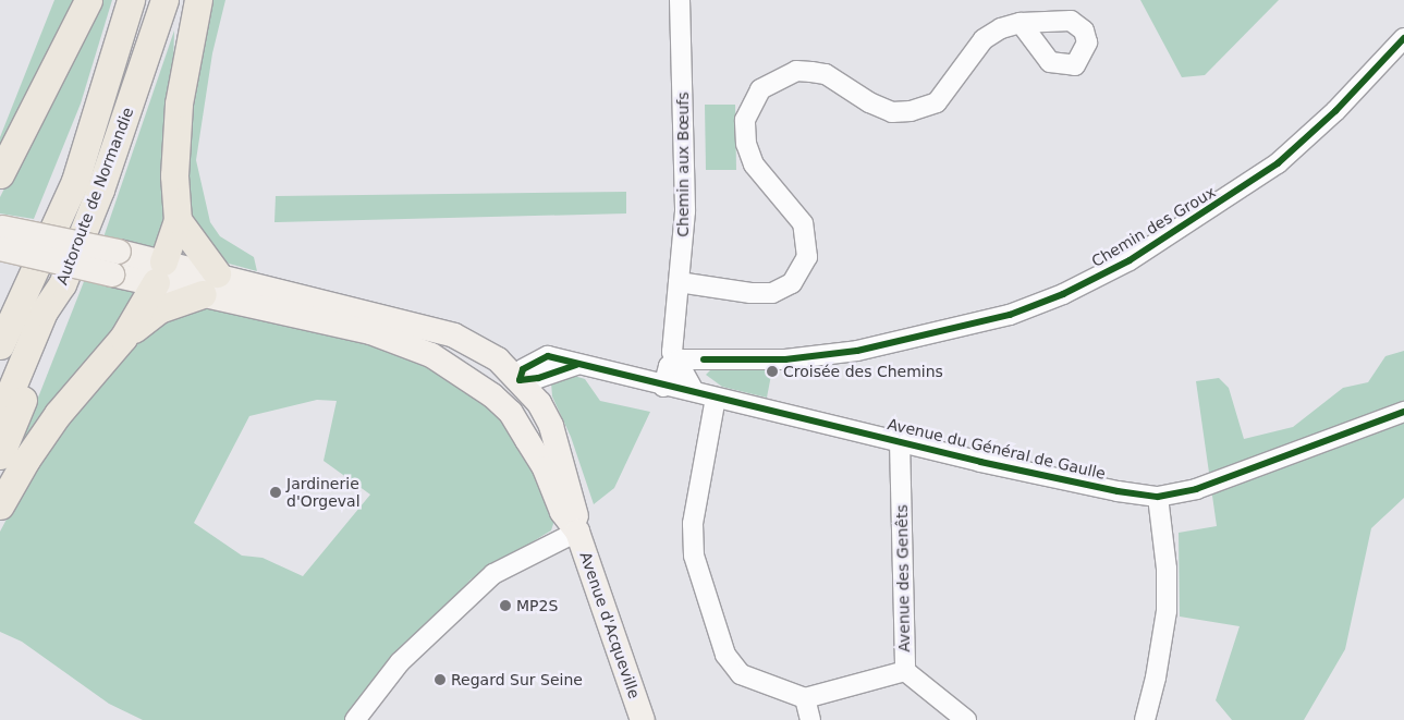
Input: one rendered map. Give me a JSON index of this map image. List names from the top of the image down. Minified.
{"streets":{"highway":["Autoroute de Normandie"],"main road":["Avenue d'Acqueville"],"street":["Chemin aux Bœufs","Chemin des Groux","Avenue du Général de Gaulle","Avenue des Genêts"]},"crossings":[["Chemin aux Bœufs","Chemin des Groux"],["Chemin aux Bœufs","Avenue du Général de Gaulle"],["Chemin des Groux","Avenue du Général de Gaulle"],["Avenue du Général de Gaulle","Avenue des Genêts"]],"places":["Croisée des Chemins","Jardinerie d'Orgeval","MP2S","Regard Sur Seine"]}
